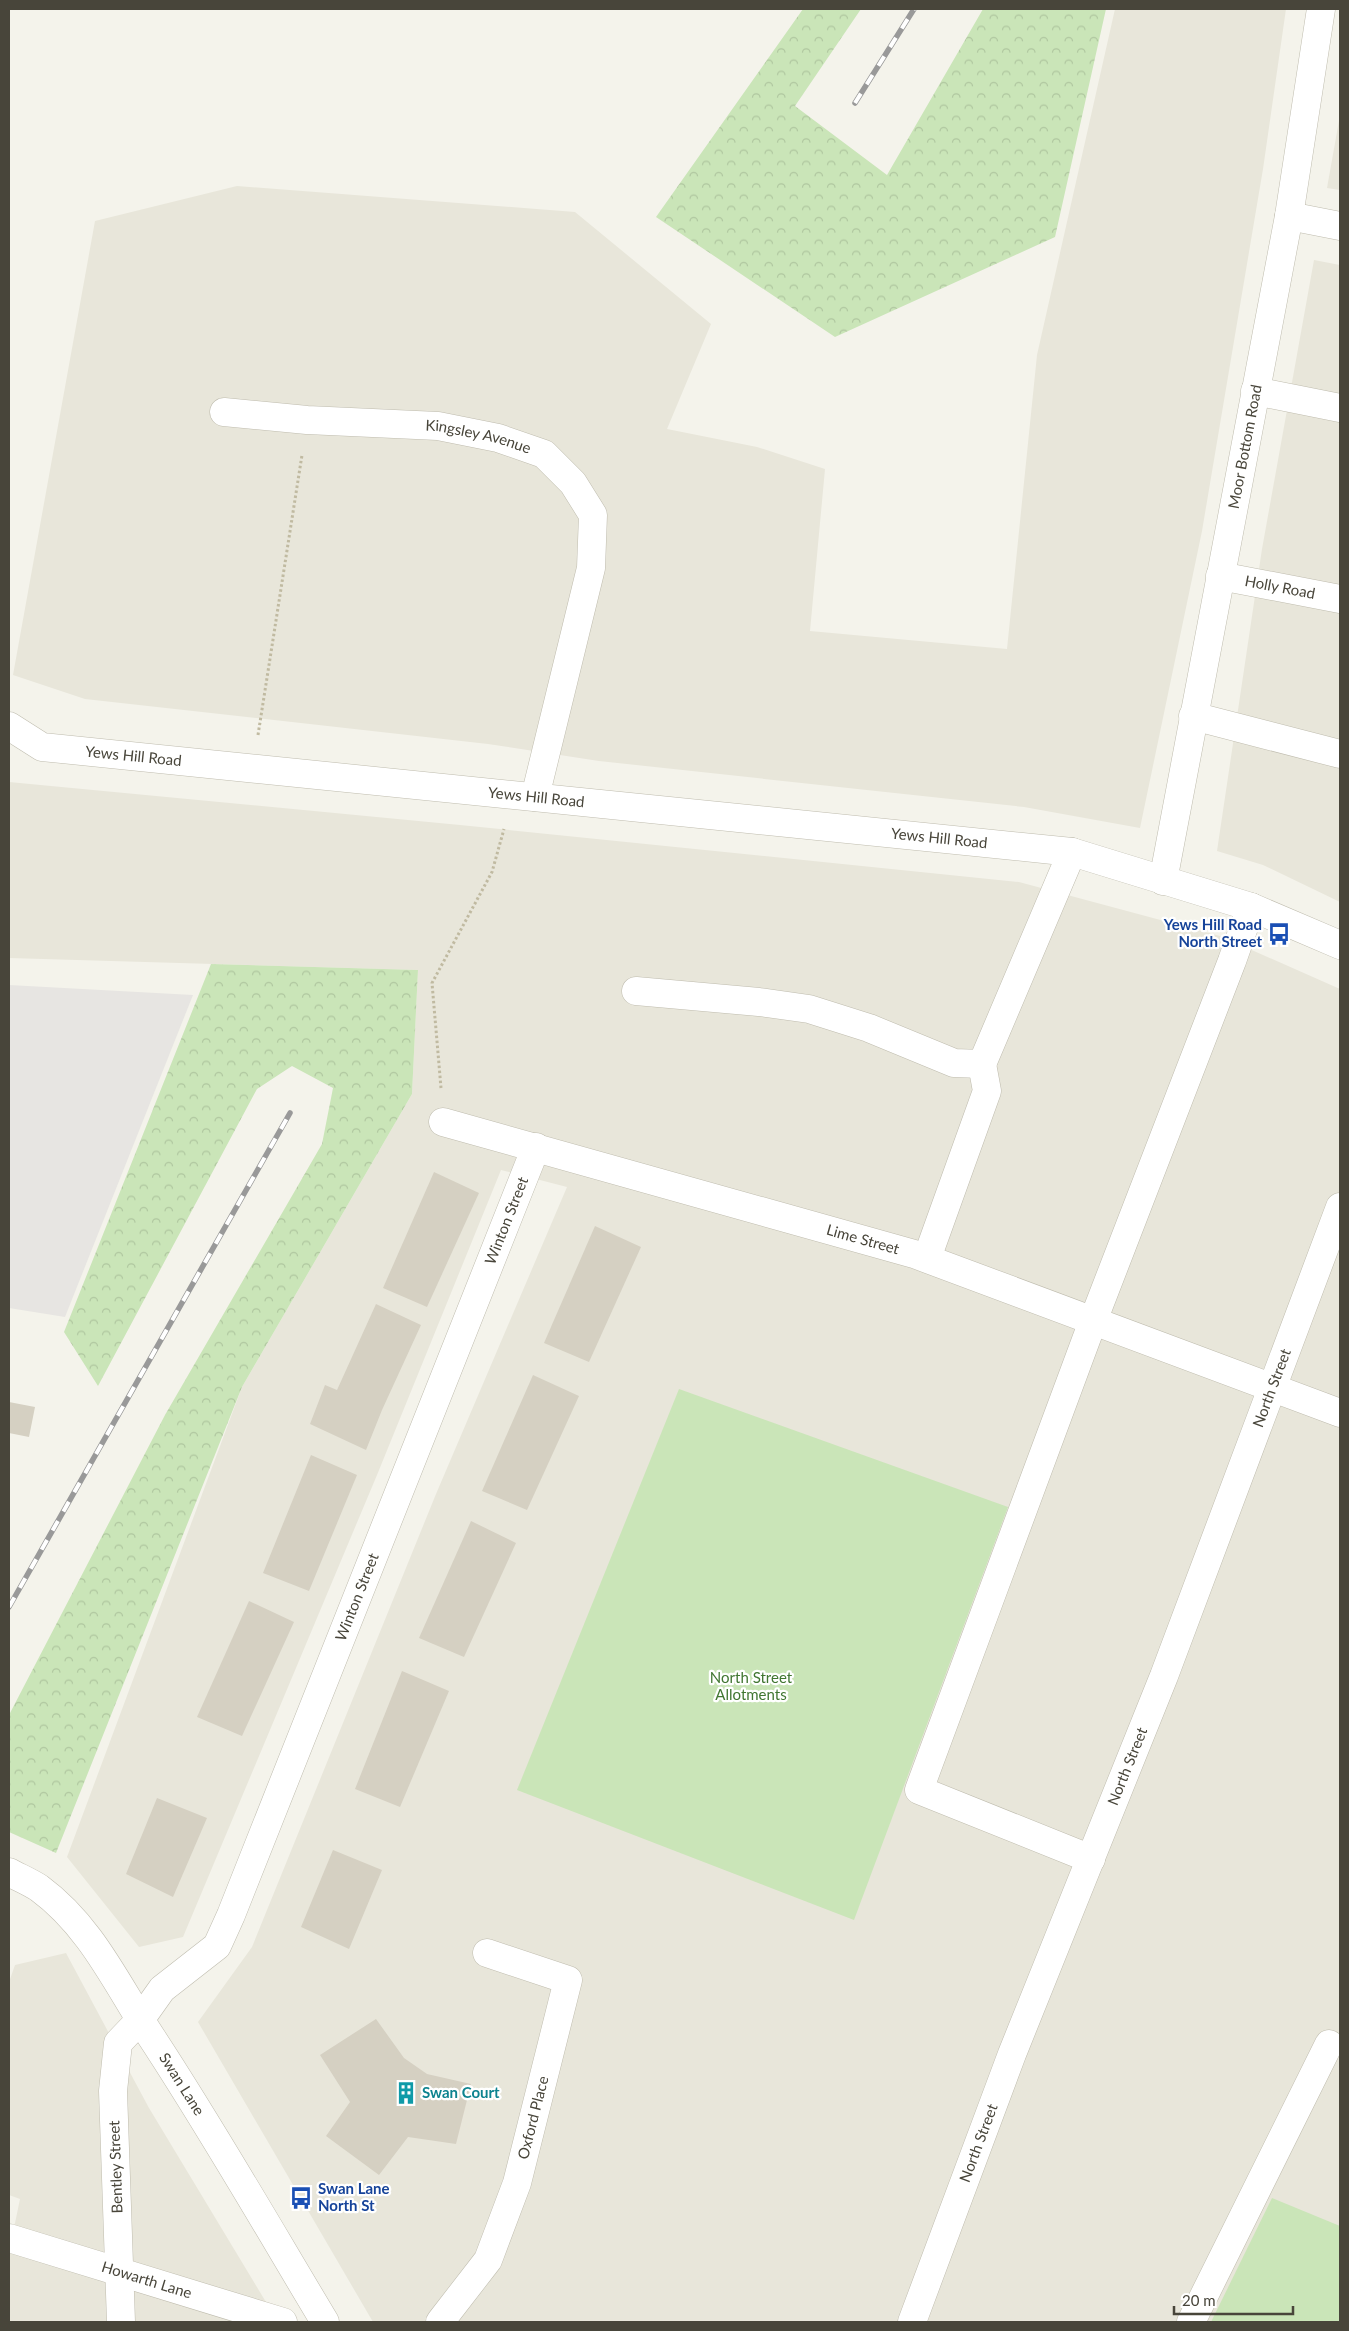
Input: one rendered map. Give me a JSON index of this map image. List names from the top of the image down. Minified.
{"streets":{"street":["Kingsley Avenue","Moor Bottom Road","Holly Road","Yews Hill Road","Winton Street","Lime Street","North Street","Swan Lane","Oxford Place","Bentley Street","Howarth Lane"]},"crossings":[["Kingsley Avenue","Yews Hill Road"],["Moor Bottom Road","Holly Road"],["Moor Bottom Road","Yews Hill Road"],["Winton Street","Lime Street"],["Winton Street","Swan Lane"],["Winton Street","Bentley Street"],["Lime Street","North Street"],["Swan Lane","Bentley Street"],["Bentley Street","Howarth Lane"]],"parks":["North Street Allotments"],"places":{"bus stop":["Yews Hill Road North Street","Swan Lane North St"],"building":["Swan Court"]},"scale_bar":"20 m"}
